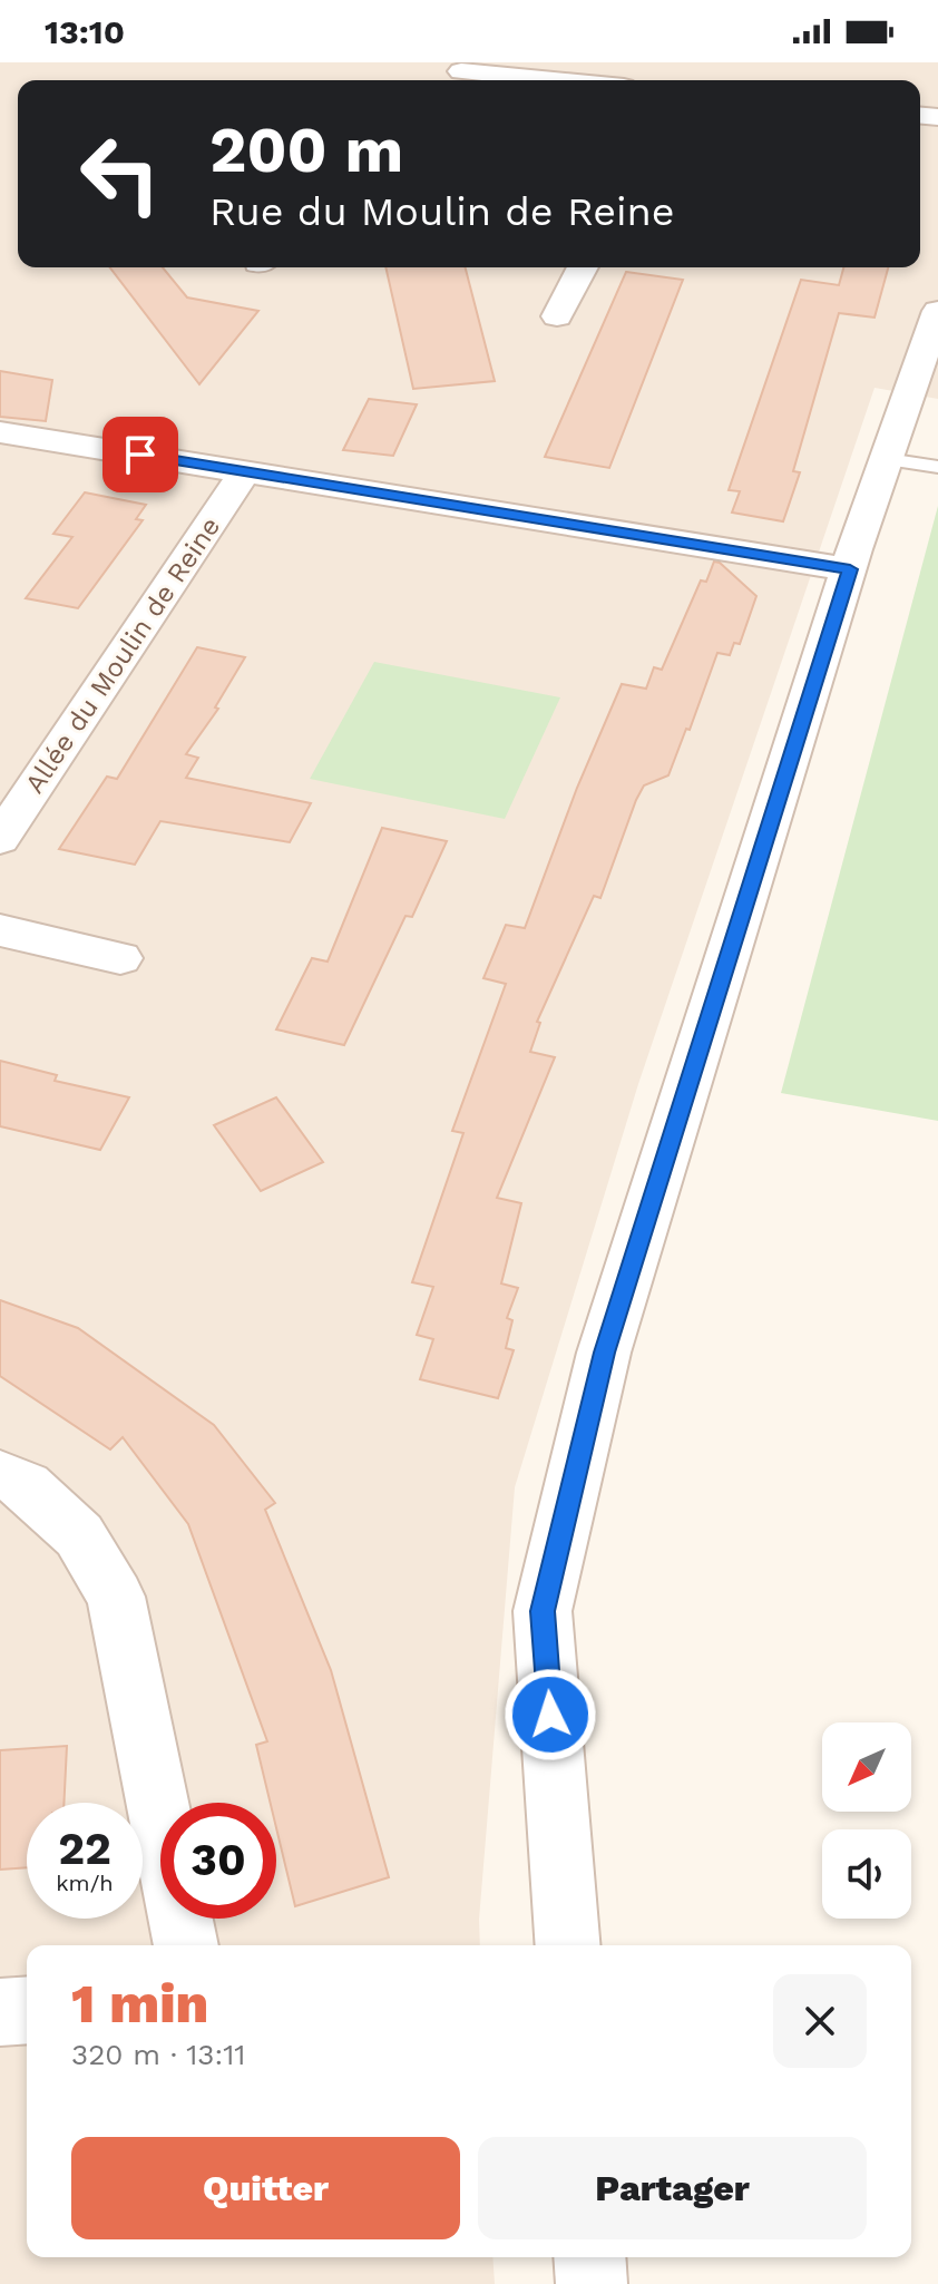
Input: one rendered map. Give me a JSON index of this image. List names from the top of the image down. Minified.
{"streets":{"street":["Allée du Moulin de Reine"]},"north":"bottom left","page":{"status":"13:10","turn":["200 m","Rue du Moulin de Reine"],"speed":"22 km/h","limit":"30","heading":["1 min","320 m · 13:11"],"buttons":["Quitter","Partager"]}}
